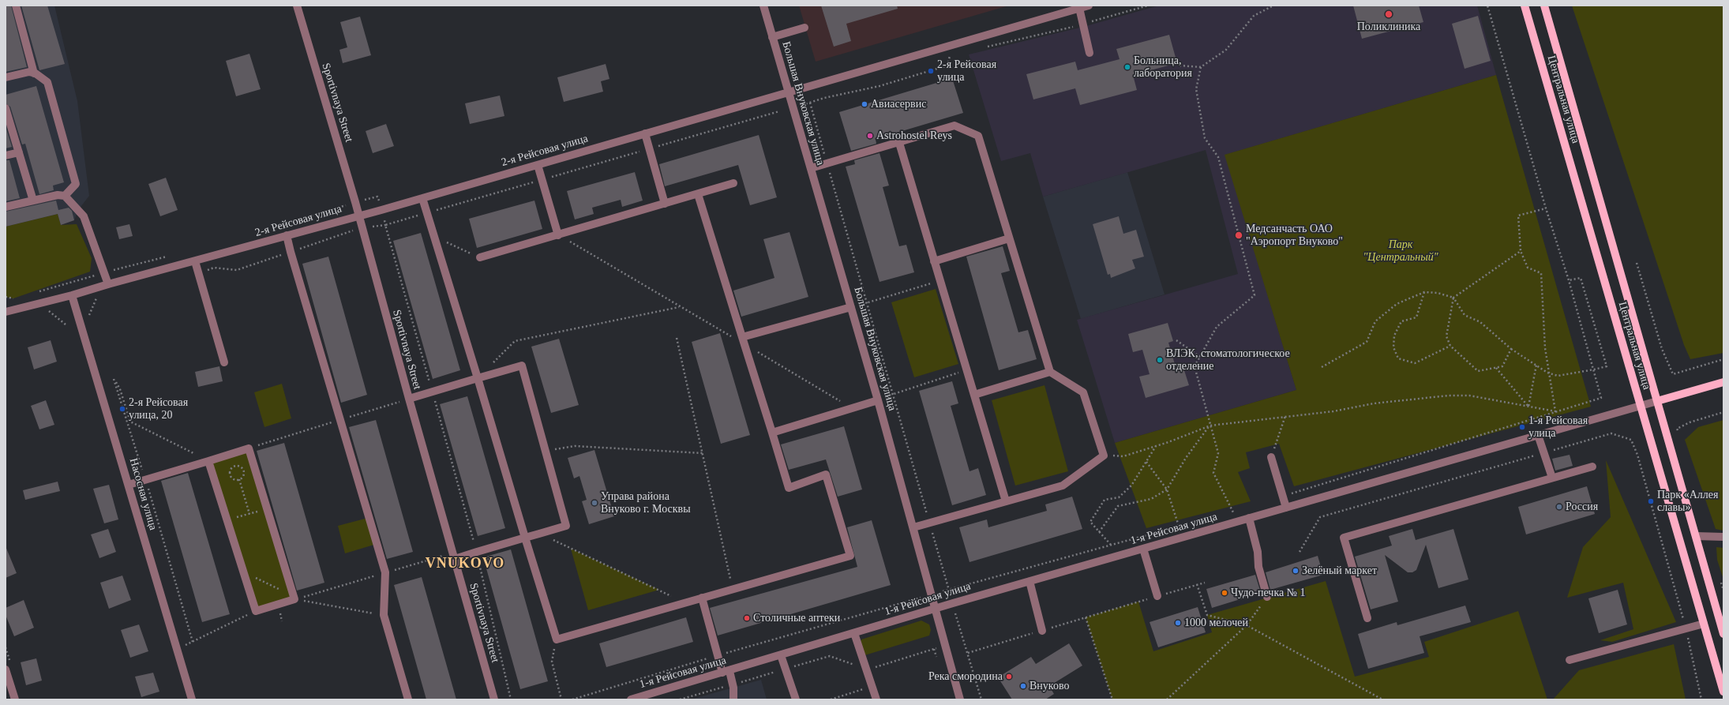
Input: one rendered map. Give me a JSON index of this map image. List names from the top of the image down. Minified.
{"streets":{"main road":["Центральная улица","1-я Рейсовая улица"],"street":["Sportivnaya Street","Большая Внуковская улица","2-я Рейсовая улица","Насосная улица"]},"crossings":[["Центральная улица","1-я Рейсовая улица"],["Sportivnaya Street","2-я Рейсовая улица"],["Большая Внуковская улица","2-я Рейсовая улица"],["Большая Внуковская улица","1-я Рейсовая улица"],["2-я Рейсовая улица","Насосная улица"]],"districts":["VNUKOVO"],"parks":["Парк \"Центральный\""],"places":["Поликлиника","Больница, лаборатория","2-я Рейсовая улица","Авиасервис","Astrohostel Reys","Медсанчасть ОАО \"Аэропорт Внуково\"","ВЛЭК, стоматологическое отделение","2-я Рейсовая улица, 20","1-я Рейсовая улица","Парк «Аллея славы»","Управа района Внуково г. Москвы","Россия","Зелёный маркет","Чудо-печка № 1","Столичные аптеки","1000 мелочей","Река смородина","Внуково"]}
